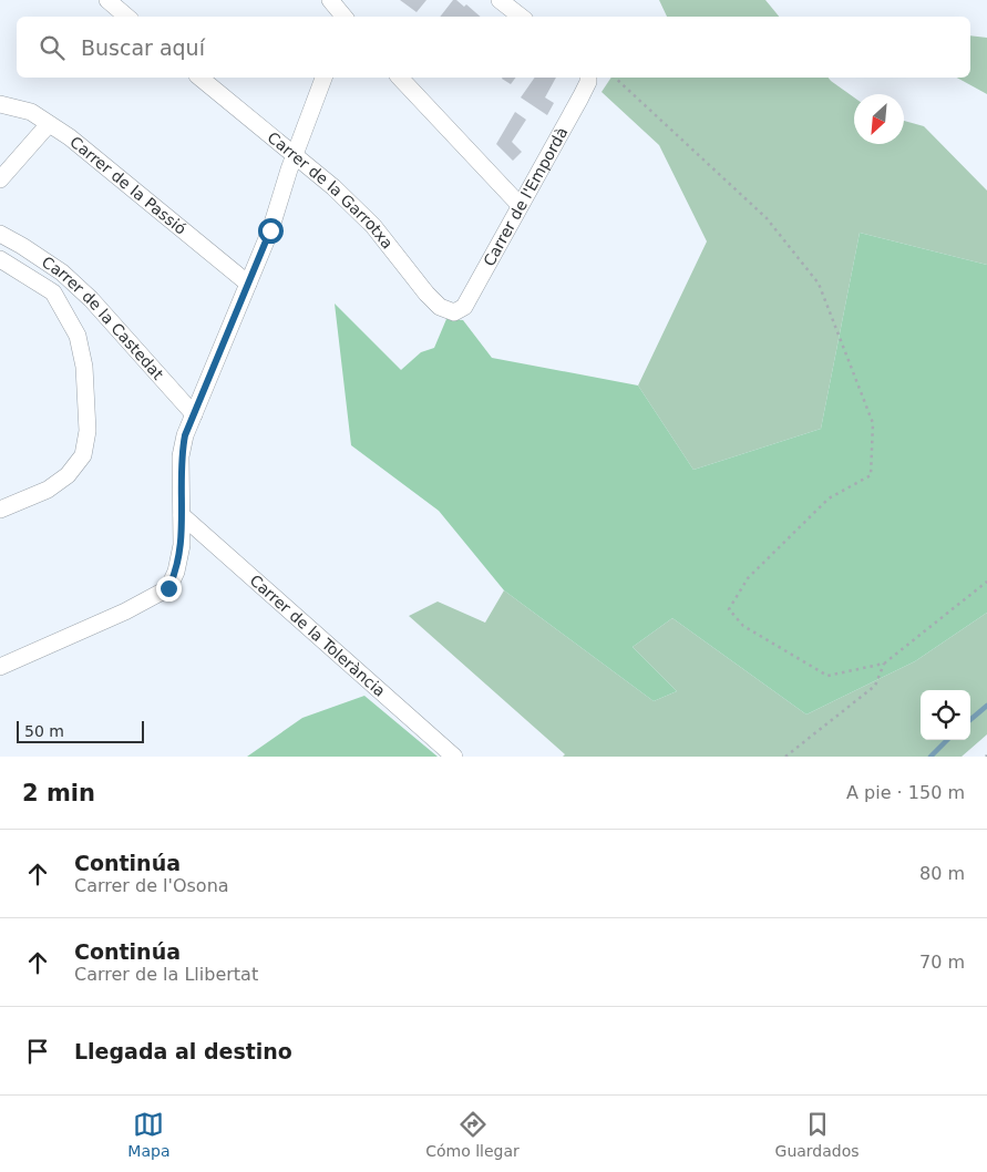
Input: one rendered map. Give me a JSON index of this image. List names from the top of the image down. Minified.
{"streets":{"street":["Carrer de la Passió","Carrer de la Garrotxa","Carrer de l'Empordà","Carrer de la Castedat","Carrer de la Tolerància"]},"crossings":[["Carrer de la Garrotxa","Carrer de l'Empordà"]],"scale_bar":"50 m","north":"bottom left","page":{"search":"Buscar aquí","scale":"50 m","heading":["2 min","A pie · 150 m"],"list":[["Continúa","Carrer de l'Osona","80 m"],["Continúa","Carrer de la Llibertat","70 m"],"Llegada al destino"],"nav":["Mapa","Cómo llegar","Guardados"]}}
